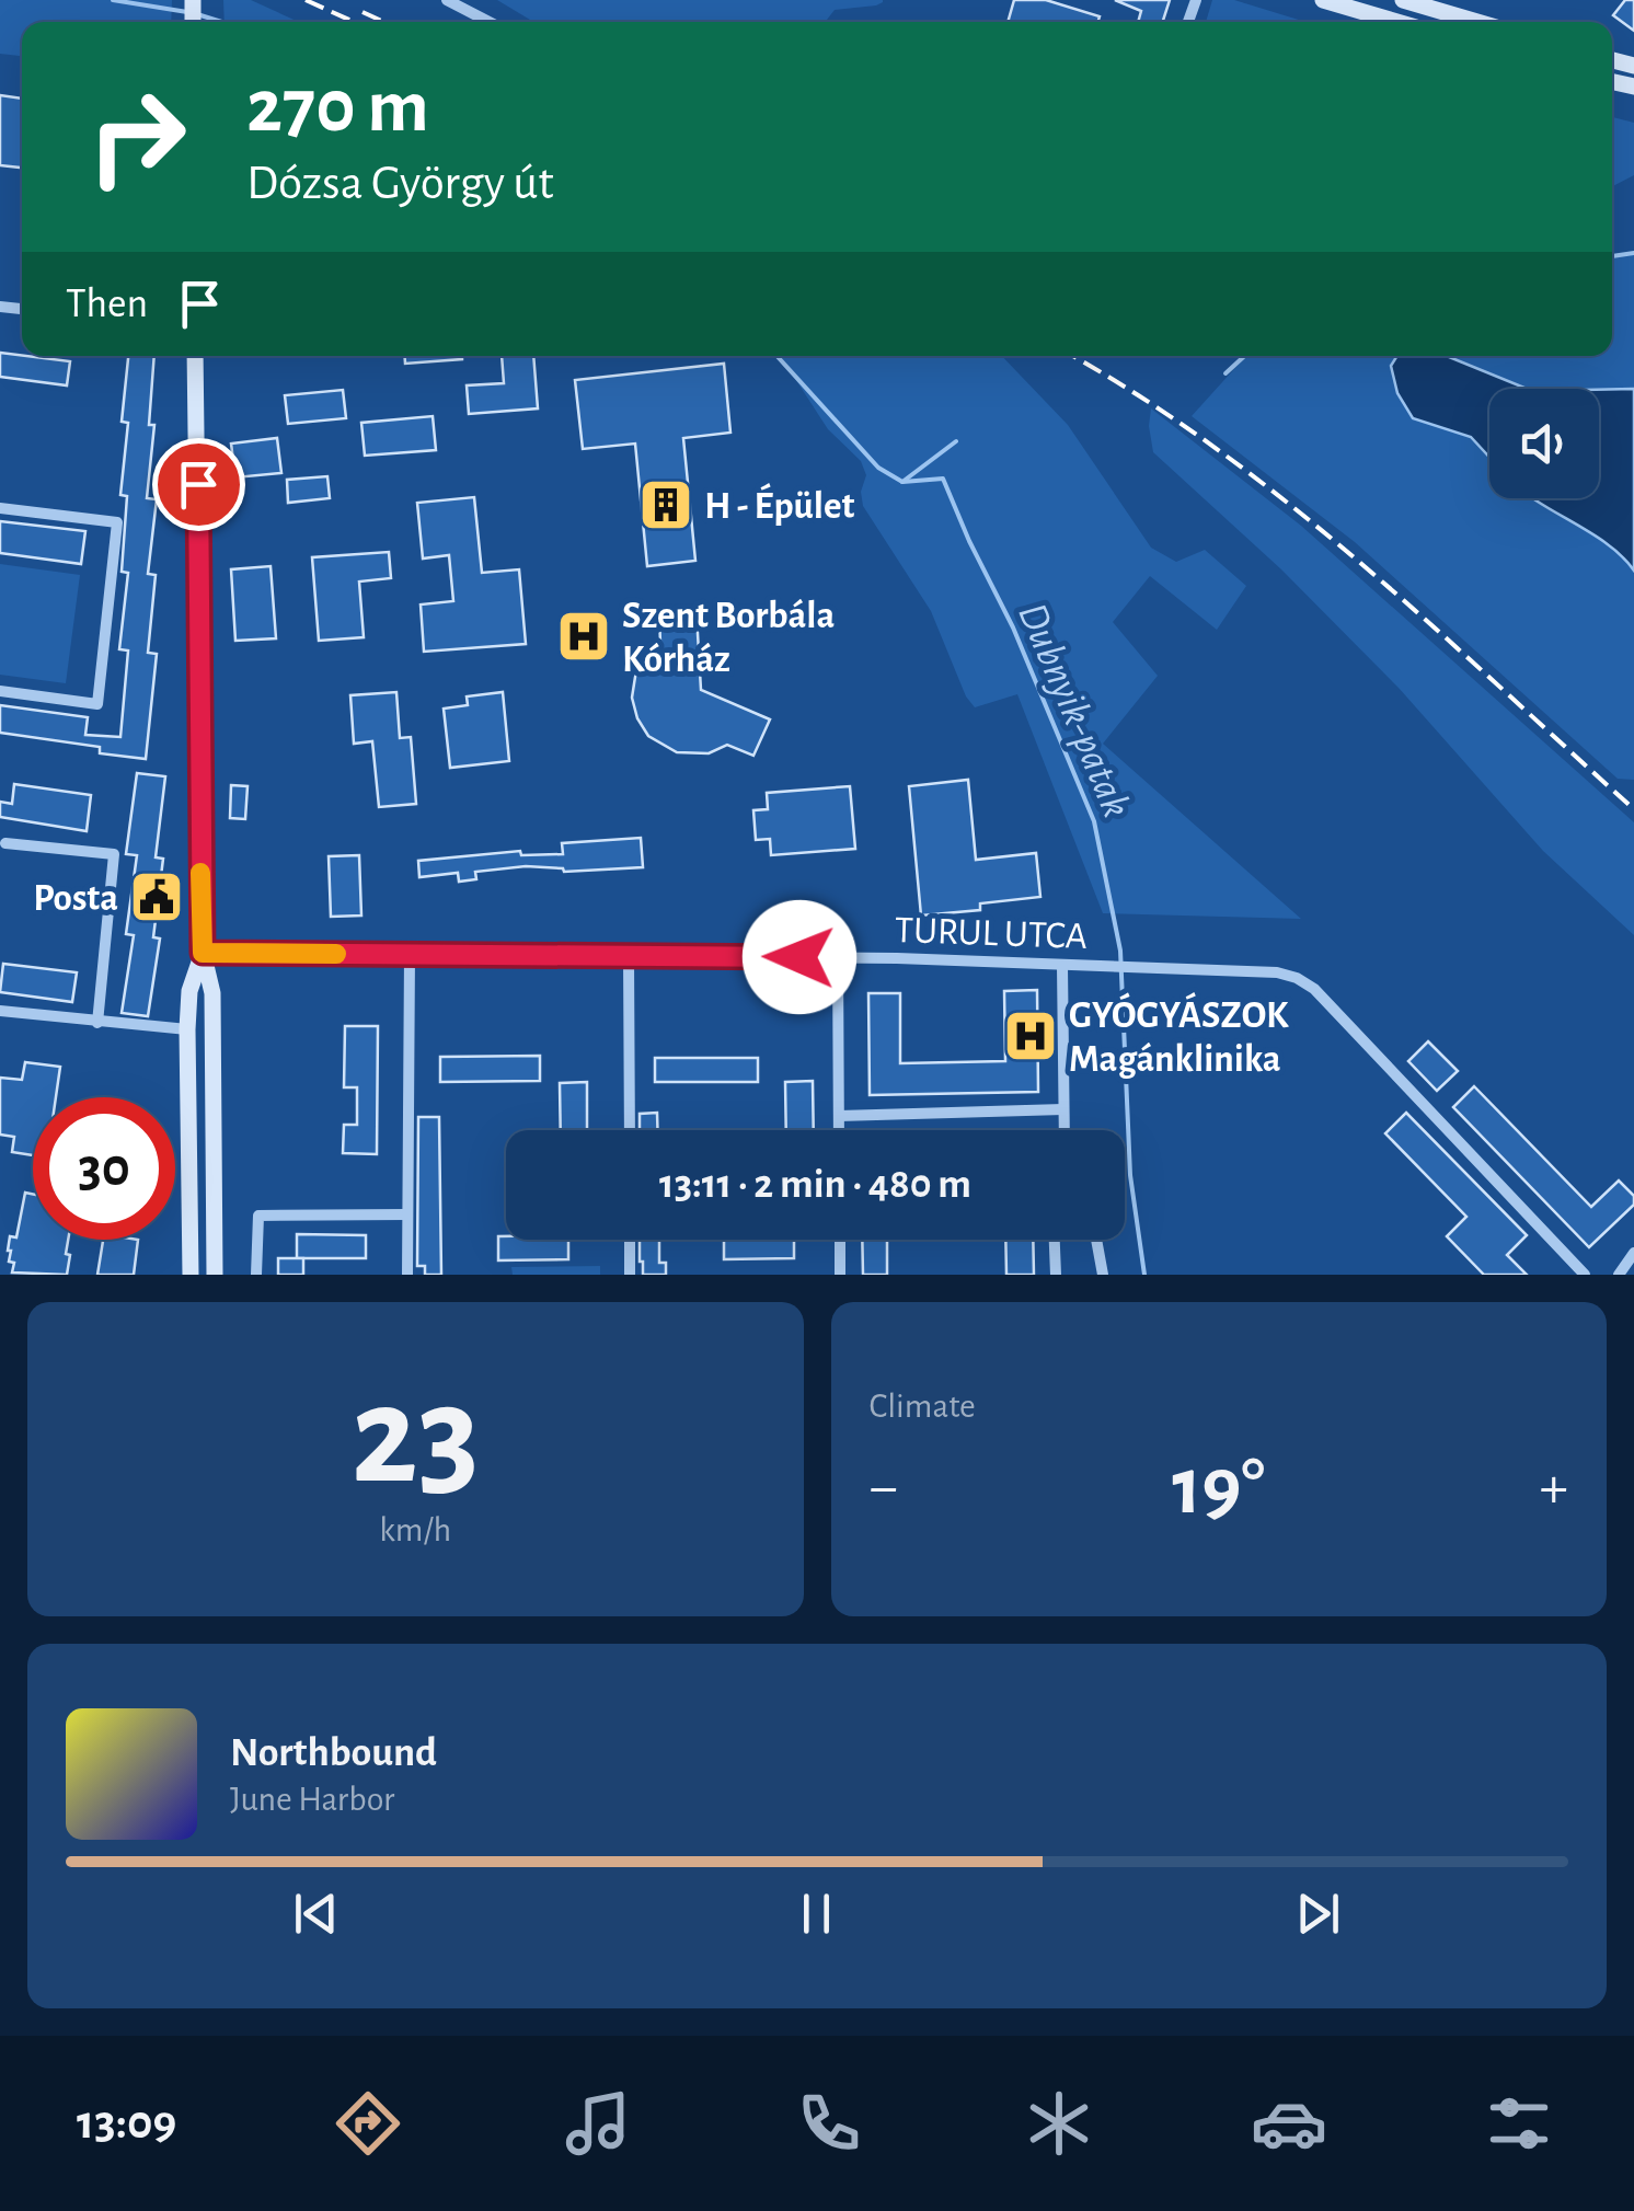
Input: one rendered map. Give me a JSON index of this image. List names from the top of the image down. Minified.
{"streets":{"street":["TURUL UTCA"]},"water":["Dubnyik-patak"],"places":{"building":["H - Épület"],"hospital":["Szent Borbála Kórház","GYÓGYÁSZOK Magánklinika"],"public building":["Posta"]},"page":{"turn":["270 m","Dózsa György út"],"then":"Then","limit":"30","trip":"13:11 · 2 min · 480 m","tile":[["23","km/h"],"Climate"],"heat":["−","19°","+"],"song":["Northbound","June Harbor"],"tabs":"13:09"}}
